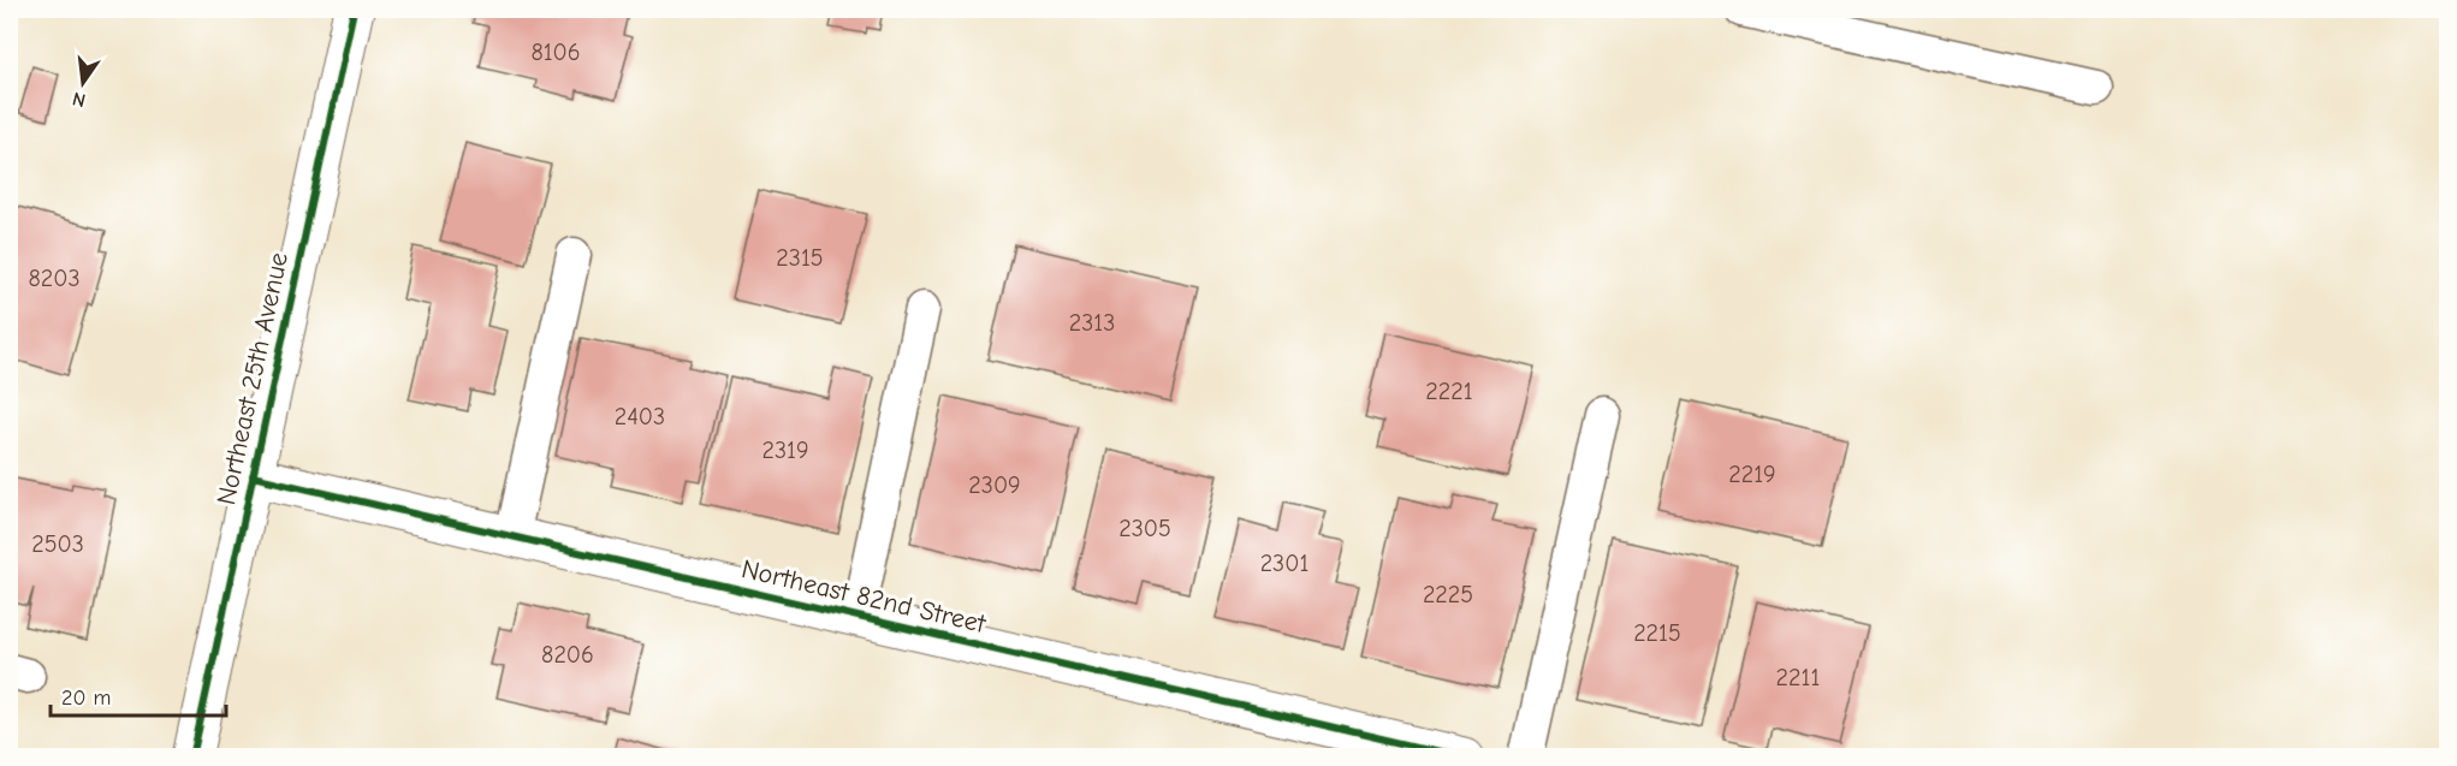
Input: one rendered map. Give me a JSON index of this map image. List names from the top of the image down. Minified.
{"streets":{"street":["Northeast 25th Avenue","Northeast 82nd Street"]},"crossings":[["Northeast 25th Avenue","Northeast 82nd Street"]],"house_numbers":["8106","2315","8203","2313","2221","2403","2319","2219","2309","2305","2503","2301","2225","2215","8206","2211"],"scale_bar":"20 m","north":"bottom"}
